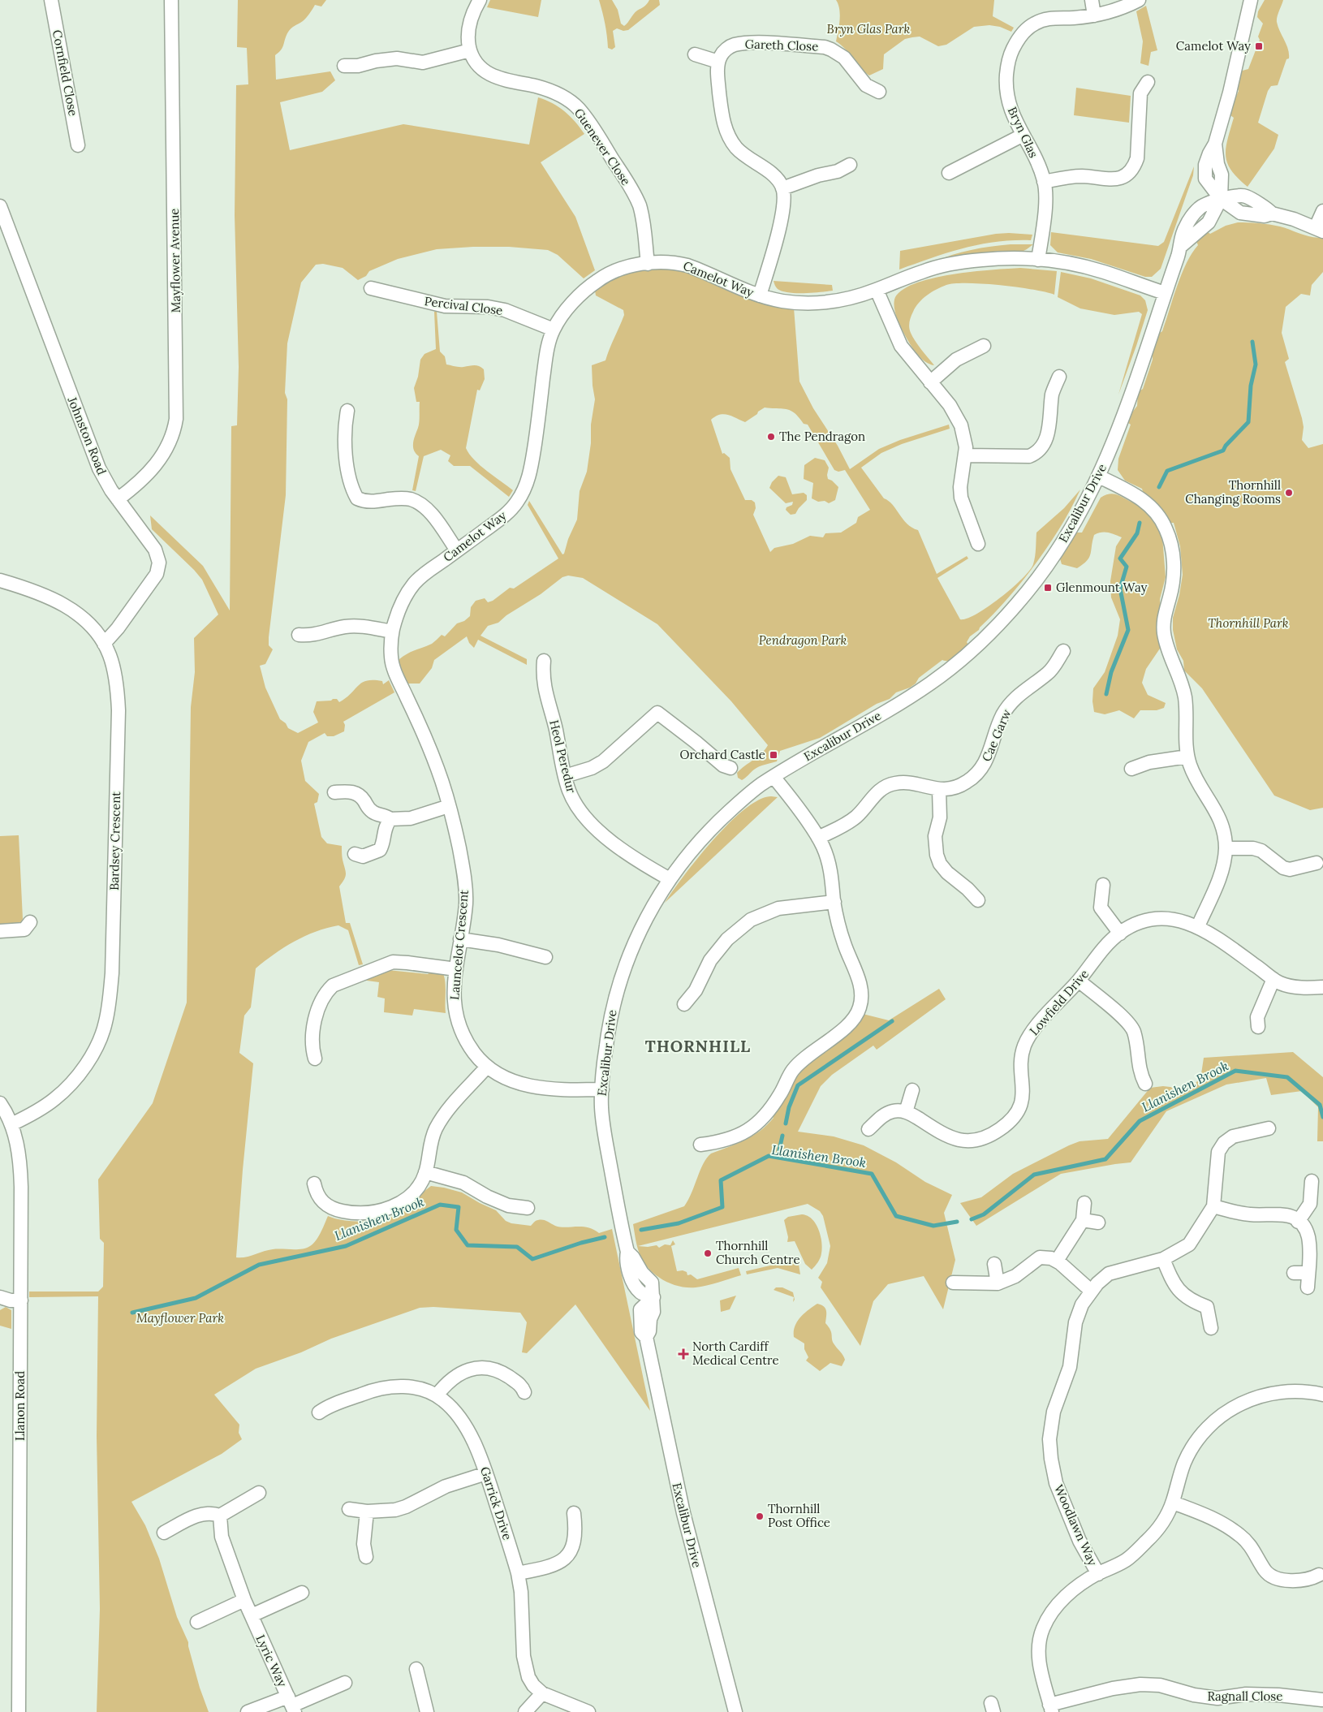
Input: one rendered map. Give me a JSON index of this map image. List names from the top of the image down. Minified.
{"streets":{"street":["Gareth Close","Cornfield Close","Bryn Glas","Guenever Close","Mayflower Avenue","Camelot Way","Percival Close","Johnston Road","Excalibur Drive","Cae Garw","Heol Peredur","Bardsey Crescent","Launcelot Crescent","Lowfield Drive","Llanon Road","Garrick Drive","Woodlawn Way","Lyric Way","Ragnall Close"]},"crossings":[["Bryn Glas","Camelot Way"],["Guenever Close","Camelot Way"],["Mayflower Avenue","Johnston Road"],["Camelot Way","Percival Close"],["Camelot Way","Excalibur Drive"],["Camelot Way","Launcelot Crescent"],["Johnston Road","Bardsey Crescent"],["Excalibur Drive","Heol Peredur"],["Excalibur Drive","Launcelot Crescent"],["Bardsey Crescent","Llanon Road"]],"districts":["THORNHILL"],"water":["Llanishen Brook"],"parks":["Bryn Glas Park","Thornhill Park","Pendragon Park","Mayflower Park"],"places":{"transit":["Camelot Way","Glenmount Way","Orchard Castle"],"other":["The Pendragon","Thornhill Changing Rooms","Thornhill Church Centre","Thornhill Post Office"],"health":["North Cardiff Medical Centre"]}}
